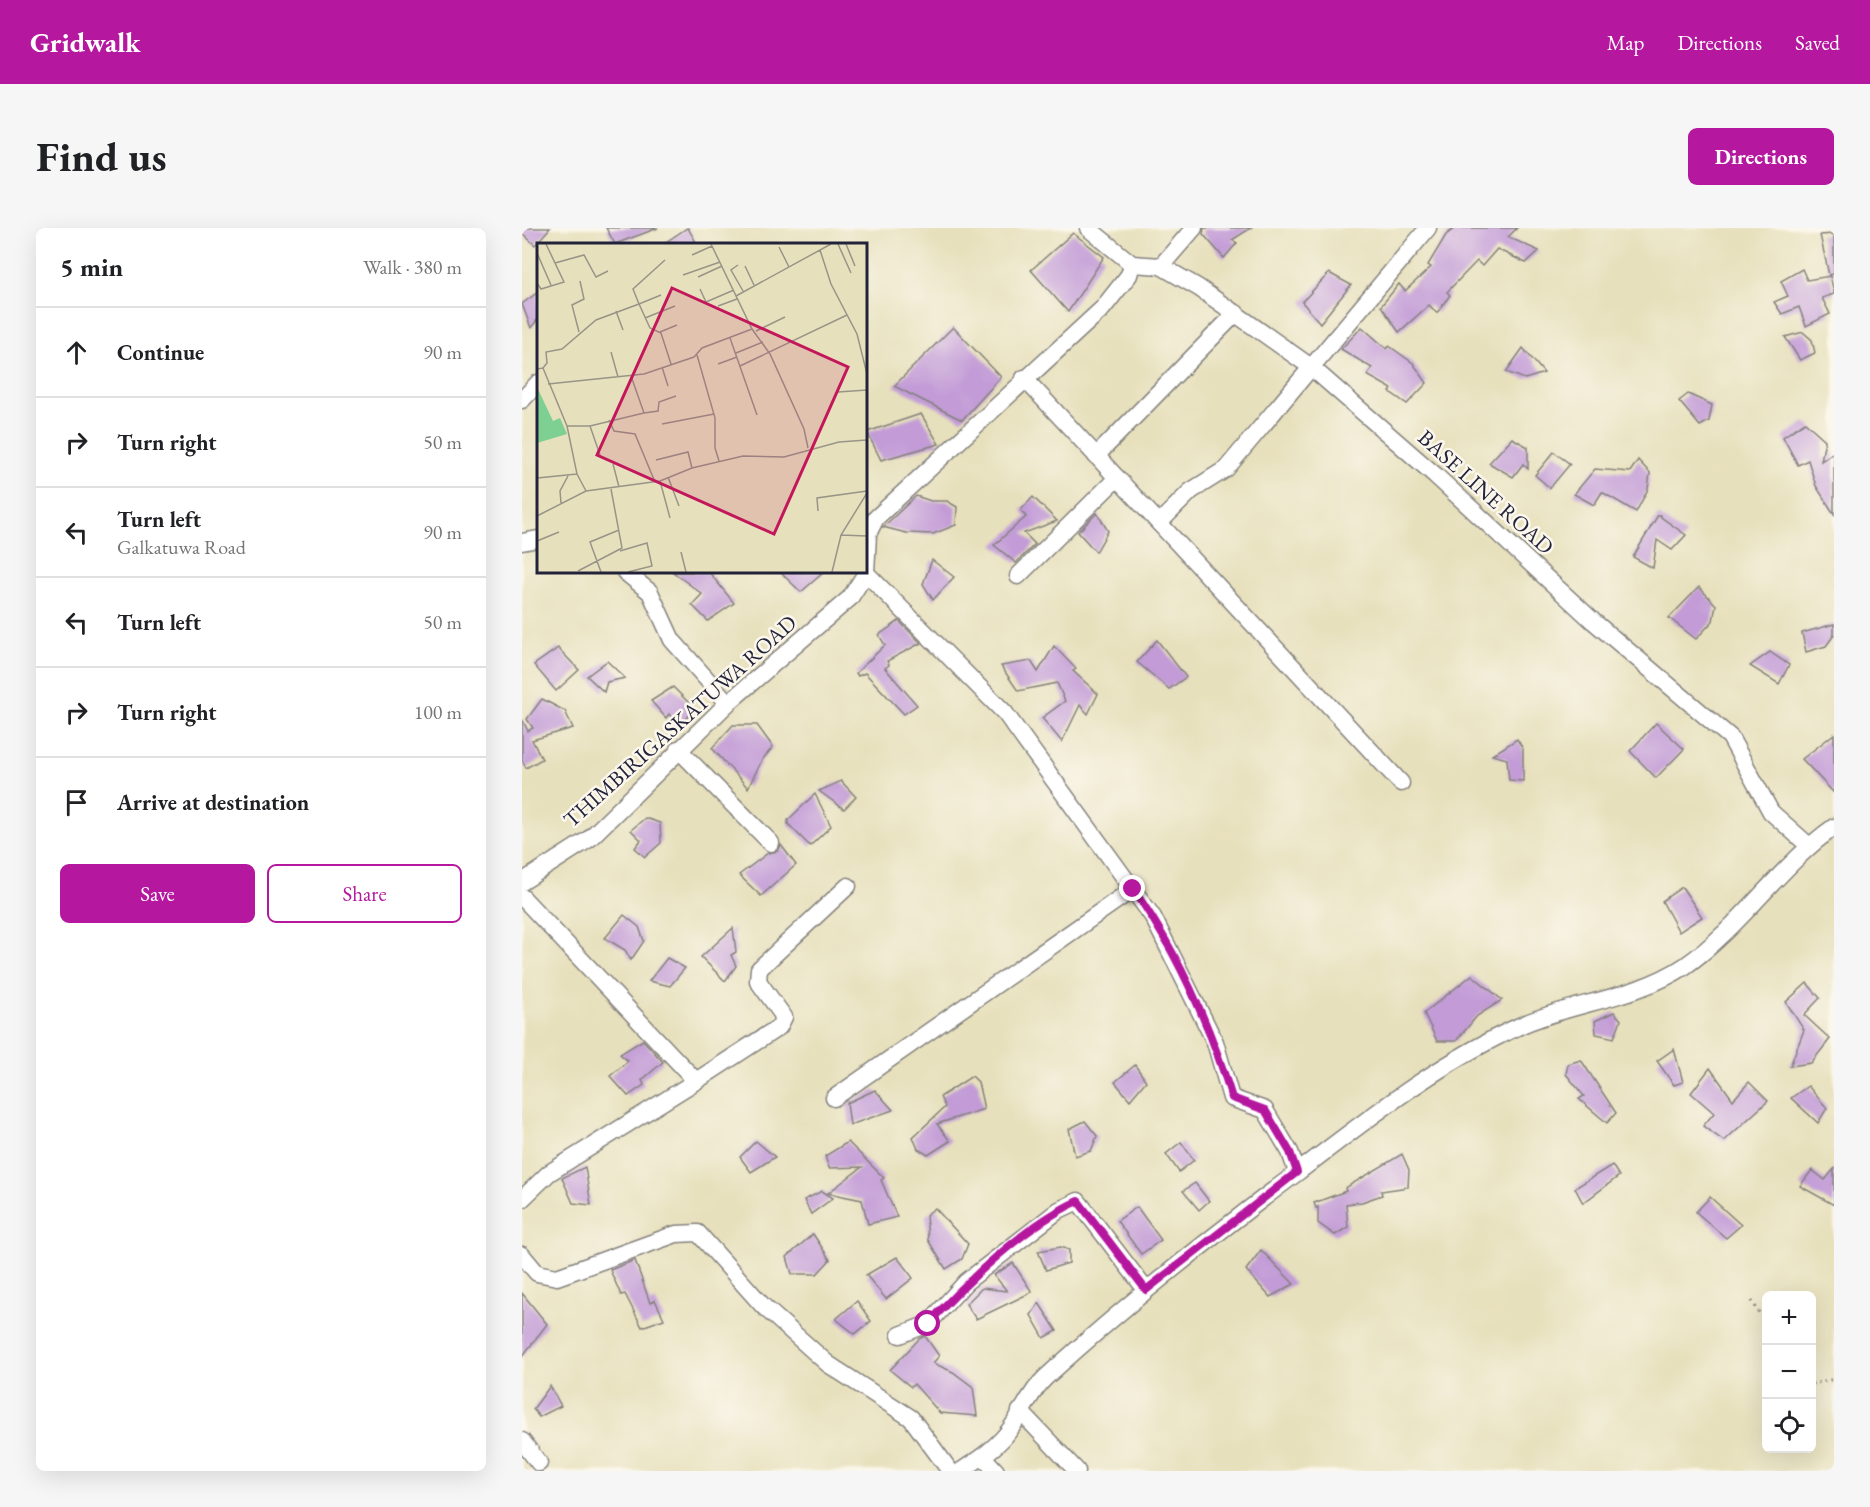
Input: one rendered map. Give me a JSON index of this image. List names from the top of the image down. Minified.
{"streets":{"street":["BASE LINE ROAD","THIMBIRIGASKATUWA ROAD"]},"crossings":[["BASE LINE ROAD","THIMBIRIGASKATUWA ROAD"]],"page":{"header":"Gridwalk","nav":["Map","Directions","Saved"],"buttons":["Directions",["Save","Share"]],"title":"Find us","heading":["5 min","Walk · 380 m"],"list":[["Continue","90 m"],["Turn right","50 m"],["Turn left","Galkatuwa Road","90 m"],["Turn left","50 m"],["Turn right","100 m"],"Arrive at destination"],"map_buttons":["+","−"]}}
